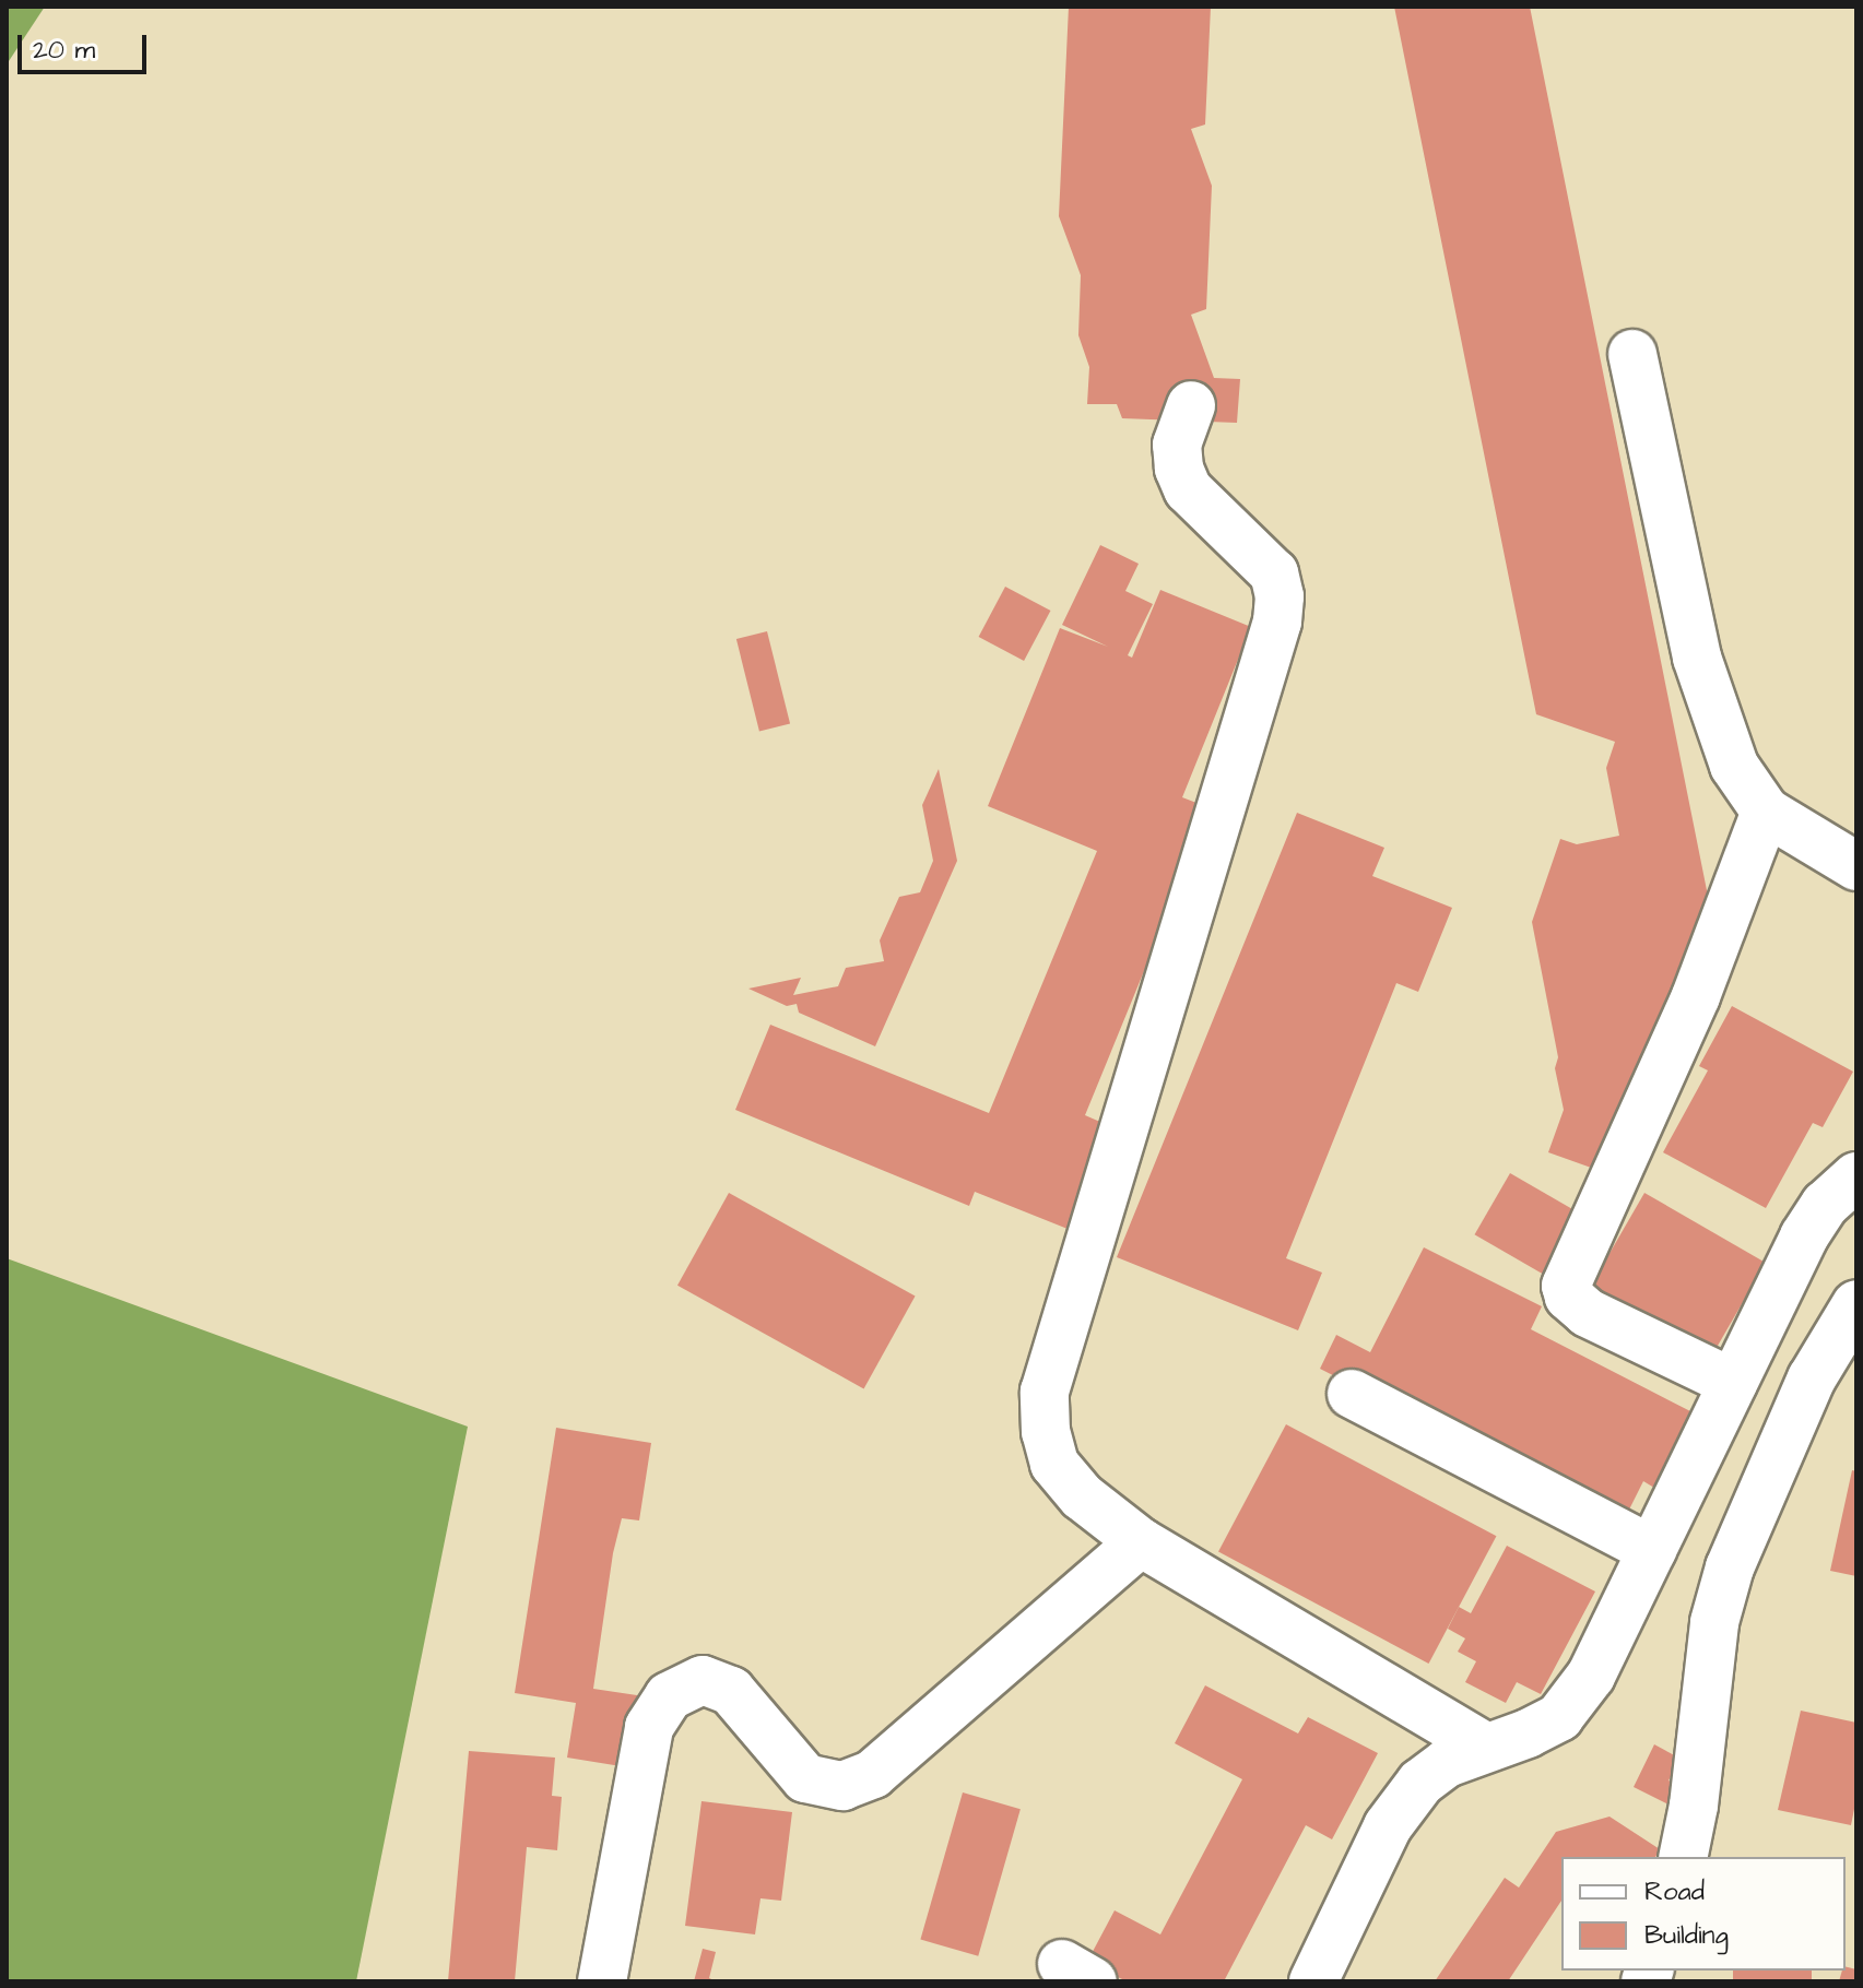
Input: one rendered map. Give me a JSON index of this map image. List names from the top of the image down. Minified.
{"legend":["Road","Building"],"scale_bar":"20 m"}
